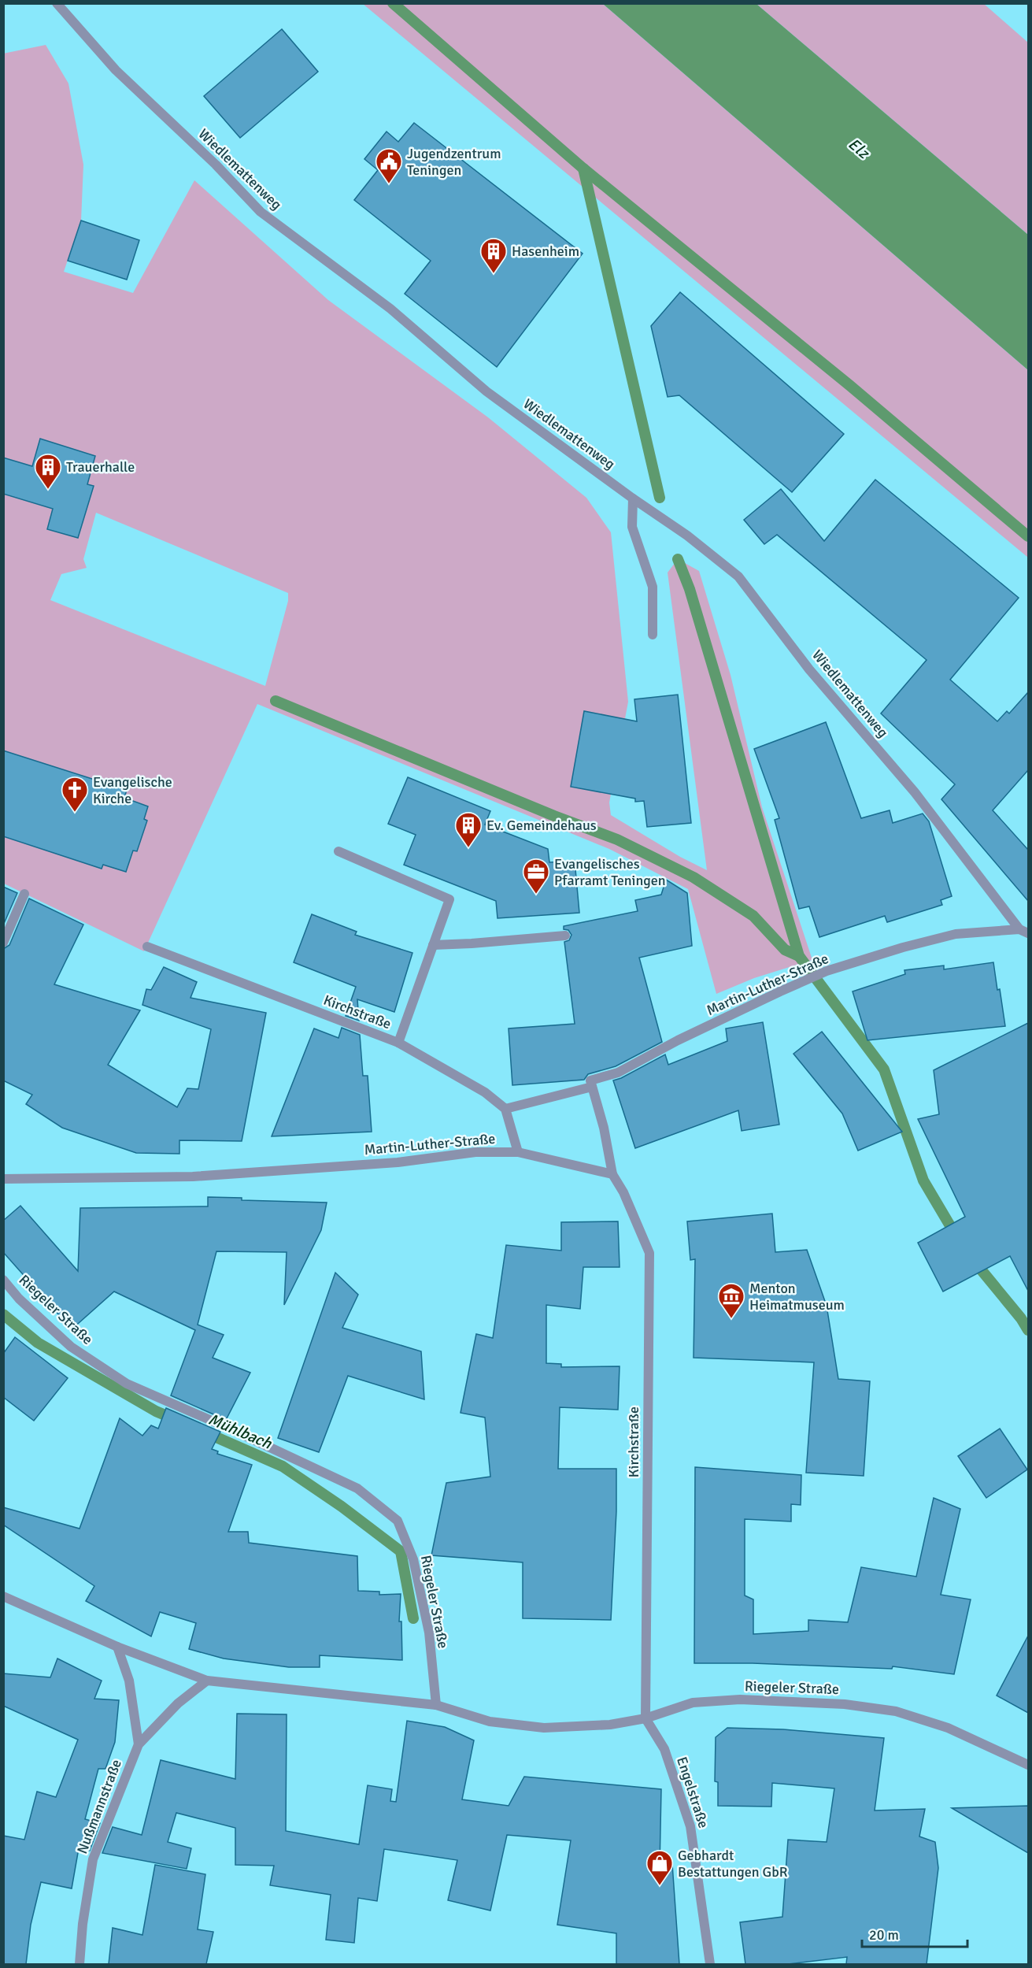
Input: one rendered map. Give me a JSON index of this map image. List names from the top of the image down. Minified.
{"streets":{"street":["Wiedlemattenweg","Martin-Luther-Straße","Kirchstraße","Riegeler Straße","Engelstraße","Nußmannstraße"]},"crossings":[["Wiedlemattenweg","Martin-Luther-Straße"],["Martin-Luther-Straße","Kirchstraße"],["Kirchstraße","Riegeler Straße"],["Kirchstraße","Engelstraße"],["Riegeler Straße","Engelstraße"],["Riegeler Straße","Nußmannstraße"]],"water":["Elz","Mühlbach"],"places":{"public building":["Jugendzentrum Teningen"],"building":["Hasenheim","Trauerhalle","Ev. Gemeindehaus"],"church":["Evangelische Kirche"],"office":["Evangelisches Pfarramt Teningen"],"museum":["Menton Heimatmuseum"],"shop":["Gebhardt Bestattungen GbR"]},"scale_bar":"20 m"}
